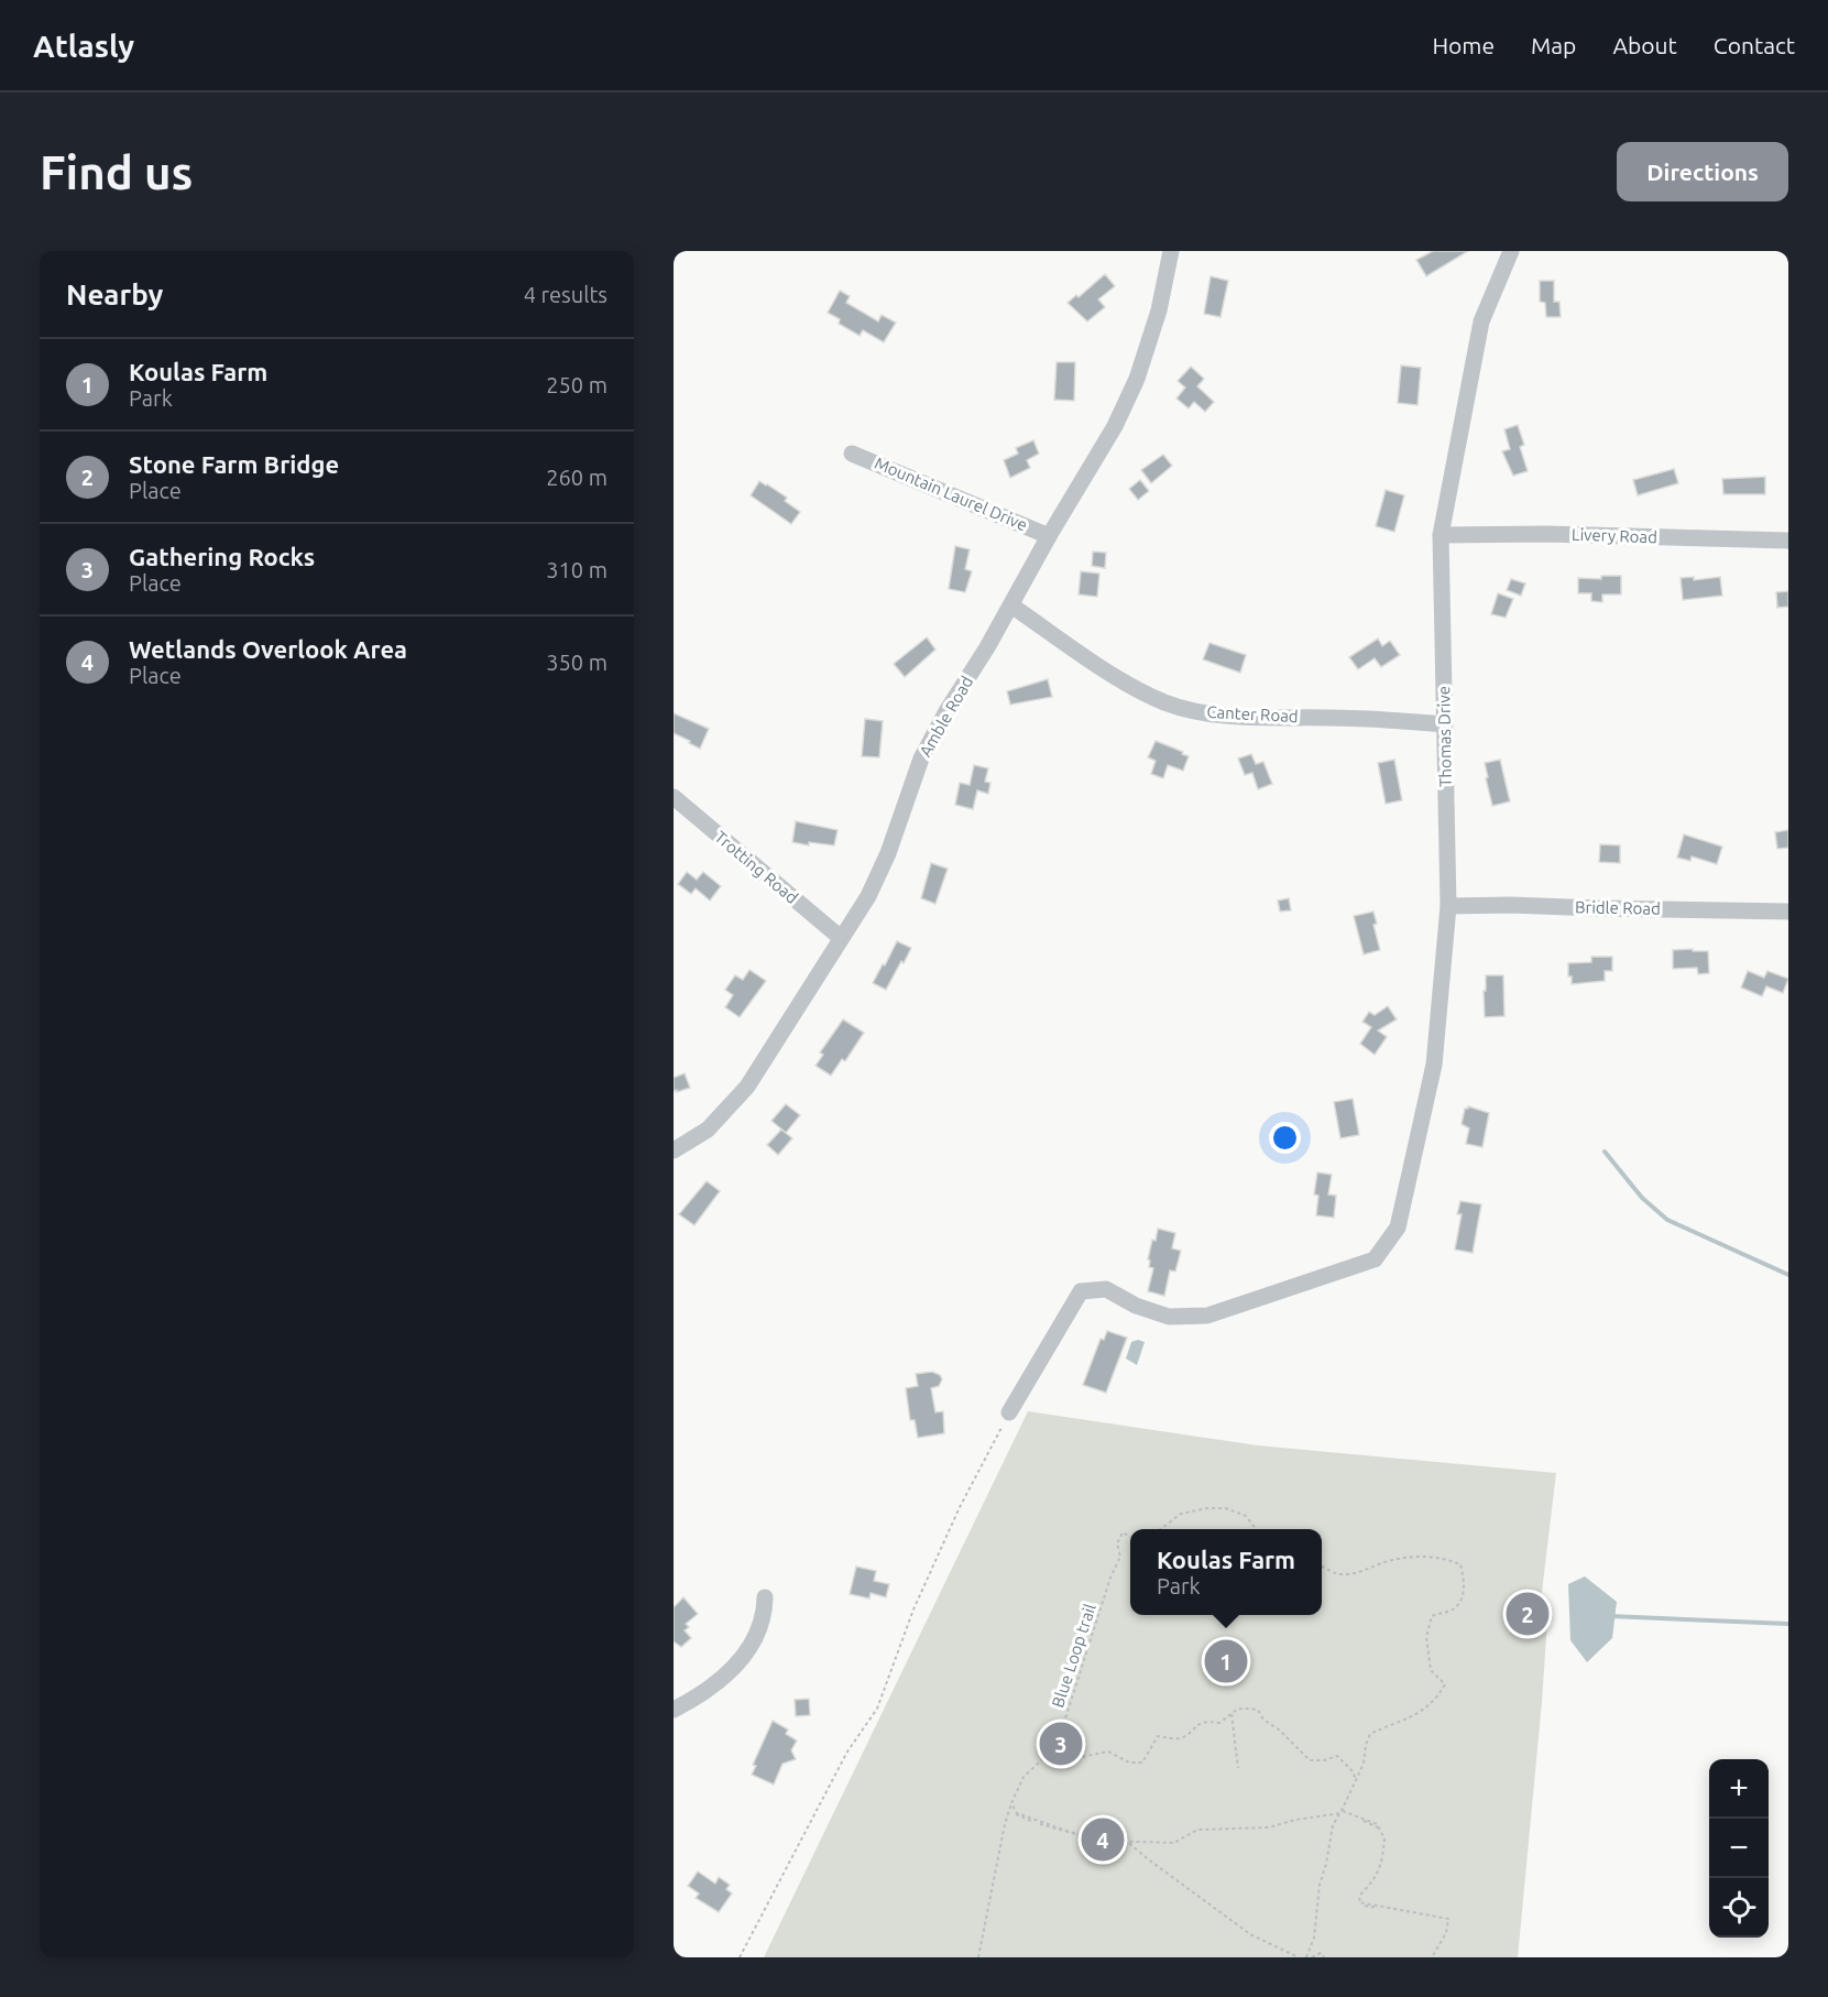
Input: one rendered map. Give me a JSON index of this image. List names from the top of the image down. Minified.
{"streets":{"street":["Mountain Laurel Drive","Livery Road","Canter Road","Amble Road","Thomas Drive","Trotting Road","Bridle Road"],"path":["Blue Loop trail"]},"crossings":[["Mountain Laurel Drive","Amble Road"],["Livery Road","Thomas Drive"],["Canter Road","Amble Road"],["Canter Road","Thomas Drive"],["Amble Road","Trotting Road"],["Thomas Drive","Bridle Road"]],"page":{"header":"Atlasly","nav":["Home","Map","About","Contact"],"buttons":"Directions","title":"Find us","heading":["Nearby","4 results"],"list":[{"mark":"1","name":"Koulas Farm","note":"Park","value":"250 m"},{"mark":"2","name":"Stone Farm Bridge","note":"Place","value":"260 m"},{"mark":"3","name":"Gathering Rocks","note":"Place","value":"310 m"},{"mark":"4","name":"Wetlands Overlook Area","note":"Place","value":"350 m"}],"popup":["Koulas Farm","Park"],"pins":["2","1","3","4"],"map_buttons":["+","−"]}}
